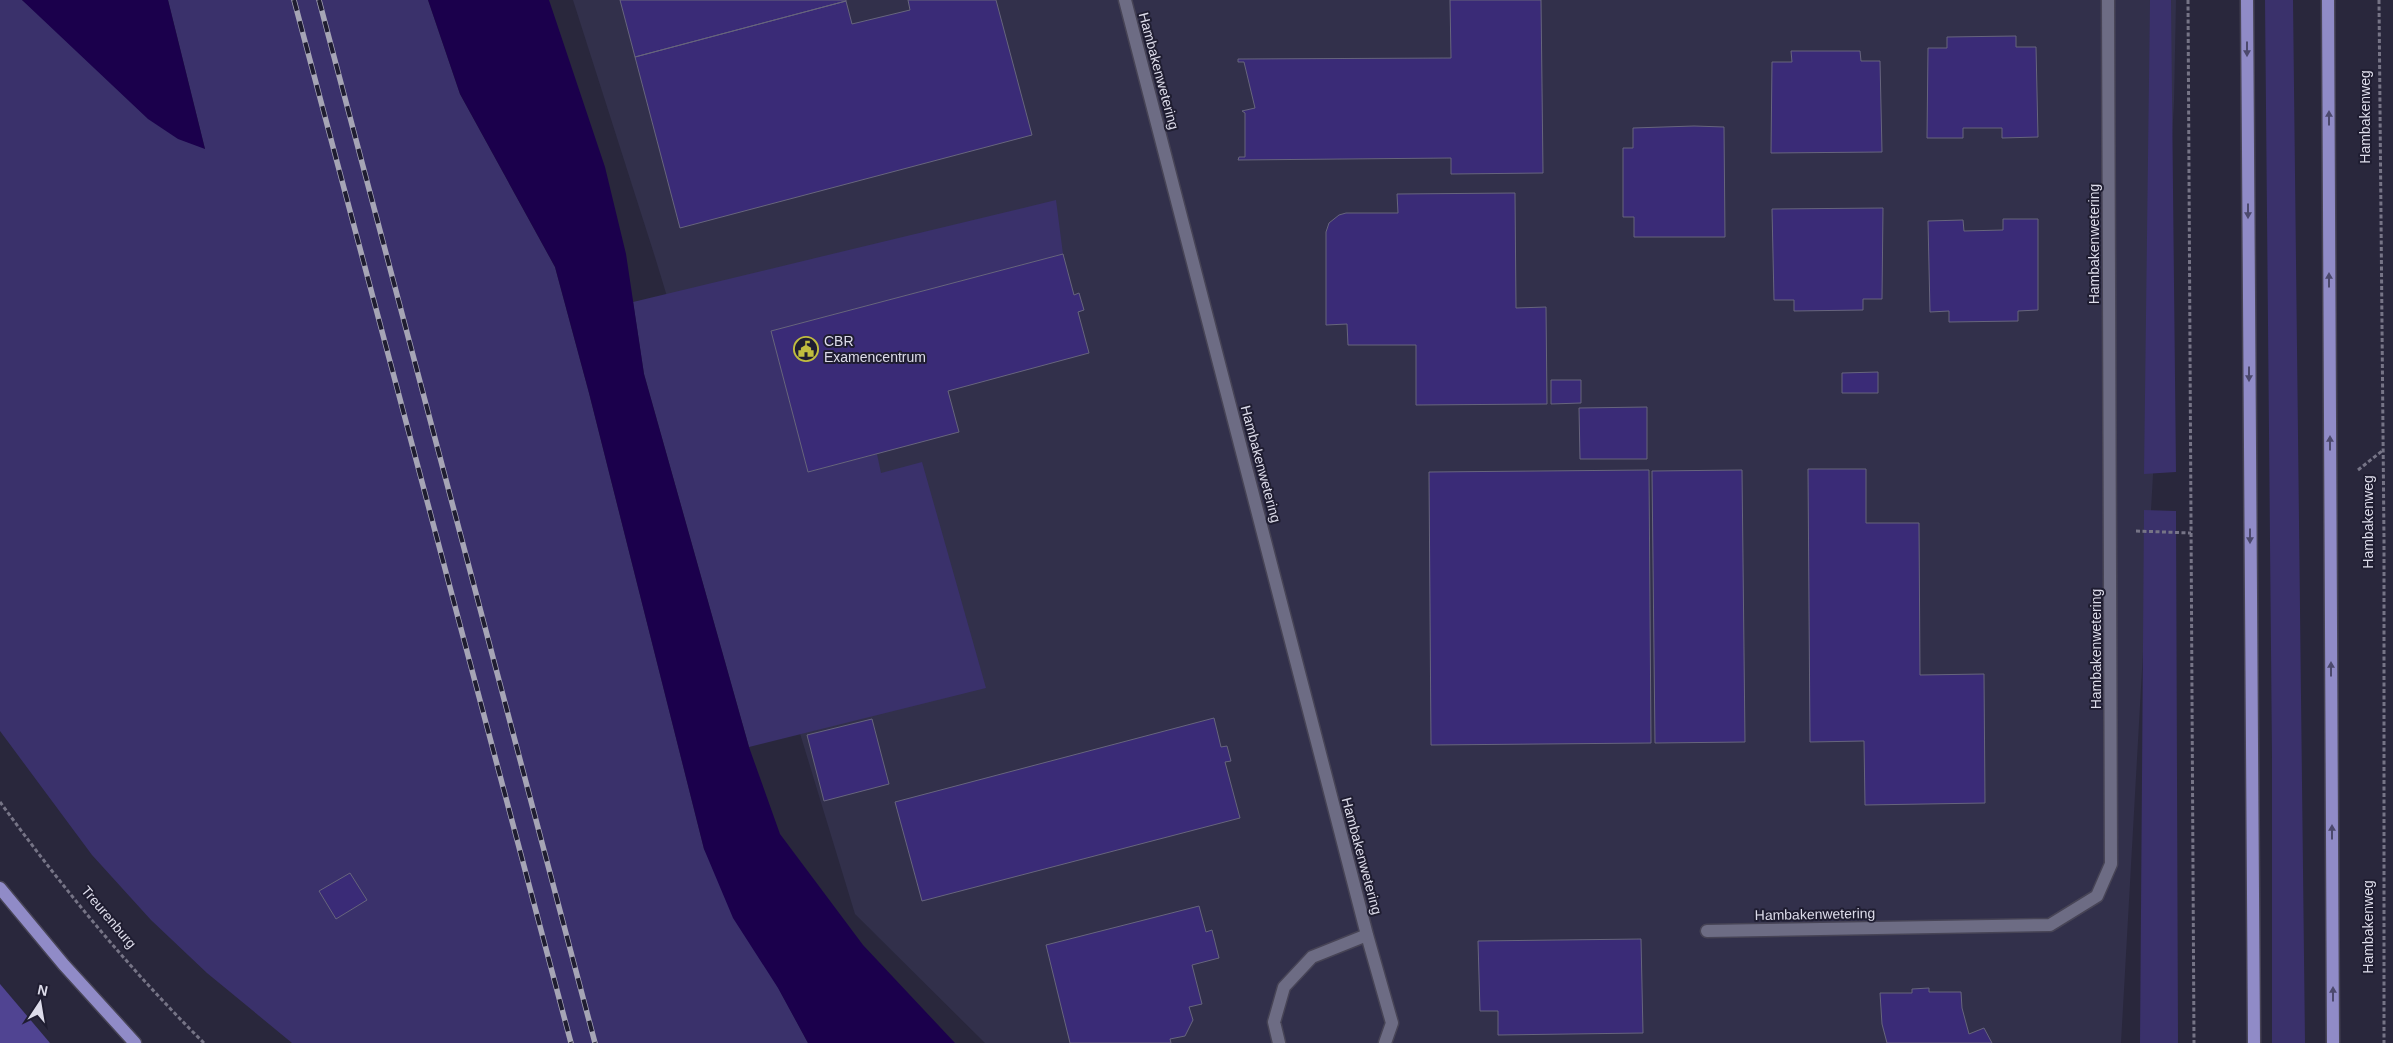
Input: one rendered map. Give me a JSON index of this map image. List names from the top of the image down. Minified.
{"streets":{"street":["Hambakenwetering"],"path":["Hambakenweg","Treurenburg"]},"places":{"public building":["CBR Examencentrum"]},"north":"top"}
